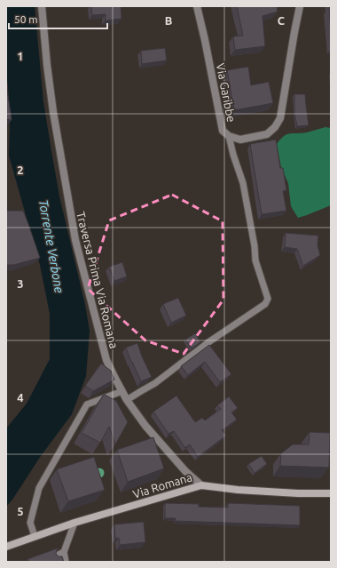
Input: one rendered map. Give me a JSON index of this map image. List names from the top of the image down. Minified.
{"streets":{"street":["Via Garibbe","Traversa Prima Via Romana","Via Romana"]},"crossings":[["Traversa Prima Via Romana","Via Romana"]],"water":["Torrente Verbone"],"scale_bar":"50 m","grid":{"columns":["B","C"],"rows":["1","2","3","4","5"]}}
